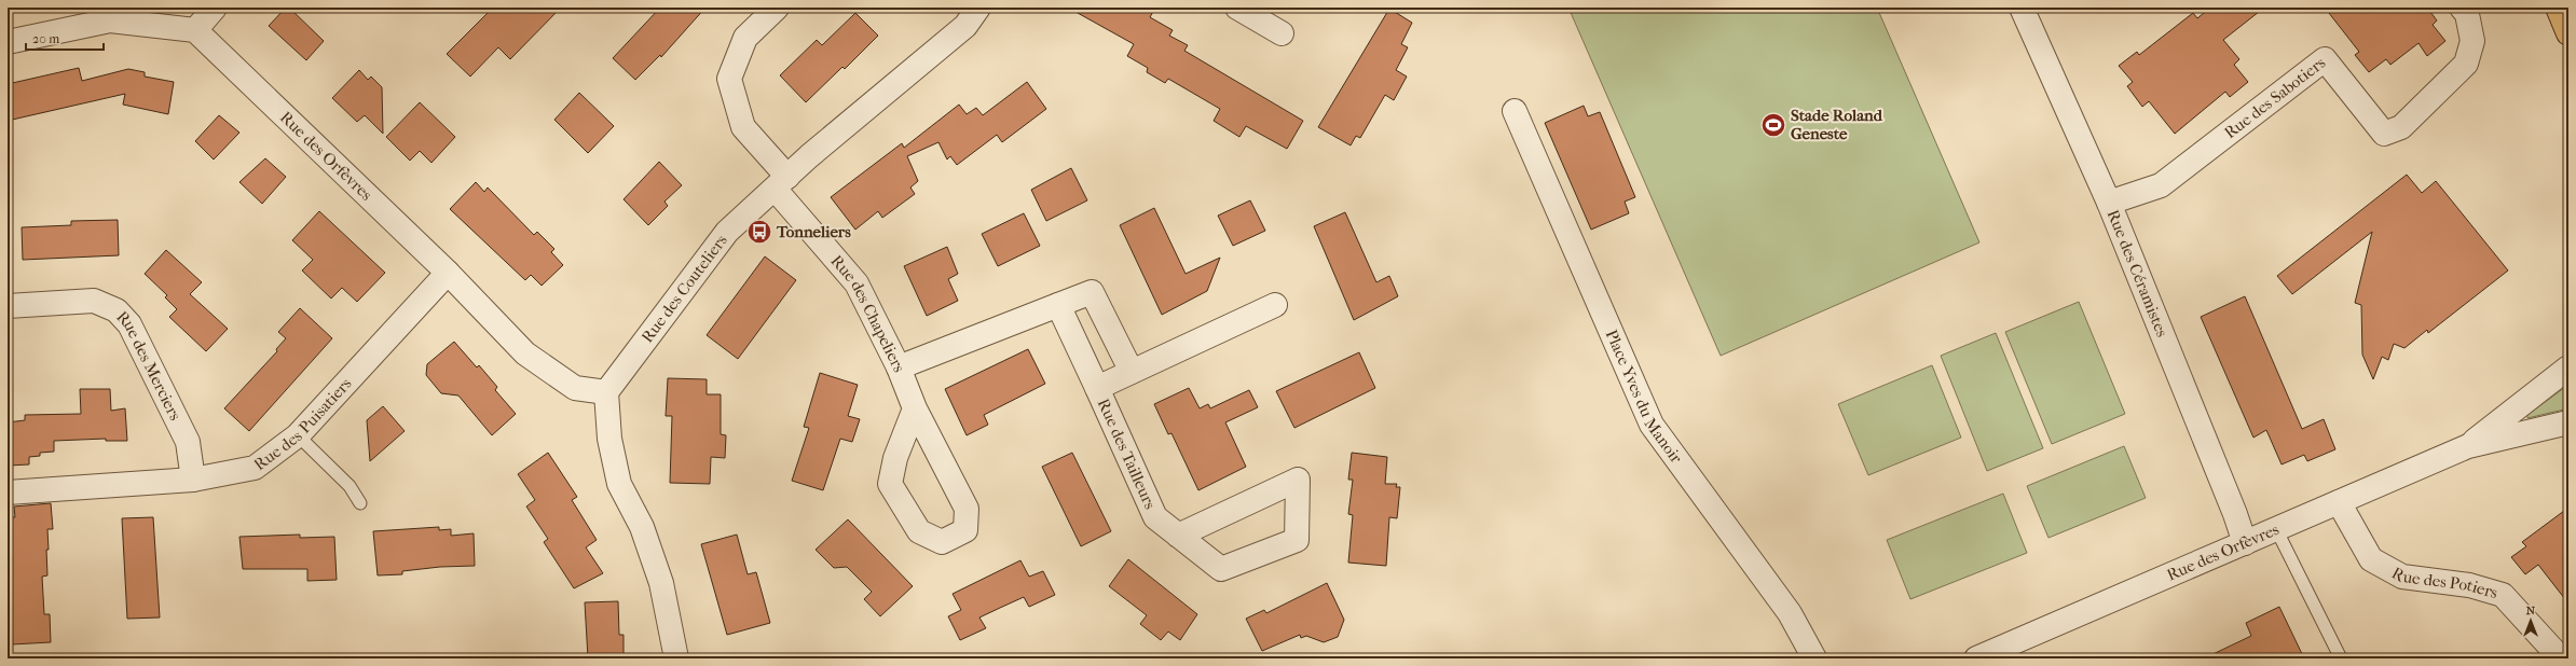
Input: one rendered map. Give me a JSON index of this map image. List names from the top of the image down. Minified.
{"streets":{"street":["Rue des Sabotiers","Rue des Orfèvres","Rue des Céramistes","Rue des Couteliers","Rue des Chapeliers","Rue des Merciers","Place Yves du Manoir","Rue des Puisatiers","Rue des Tailleurs","Rue des Potiers"]},"crossings":[["Rue des Sabotiers","Rue des Céramistes"],["Rue des Orfèvres","Rue des Céramistes"],["Rue des Orfèvres","Rue des Couteliers"],["Rue des Orfèvres","Rue des Puisatiers"],["Rue des Orfèvres","Rue des Potiers"],["Rue des Couteliers","Rue des Chapeliers"],["Rue des Merciers","Rue des Puisatiers"]],"places":{"sports":["Stade Roland Geneste"],"bus stop":["Tonneliers"]},"scale_bar":"20 m","north":"top"}
